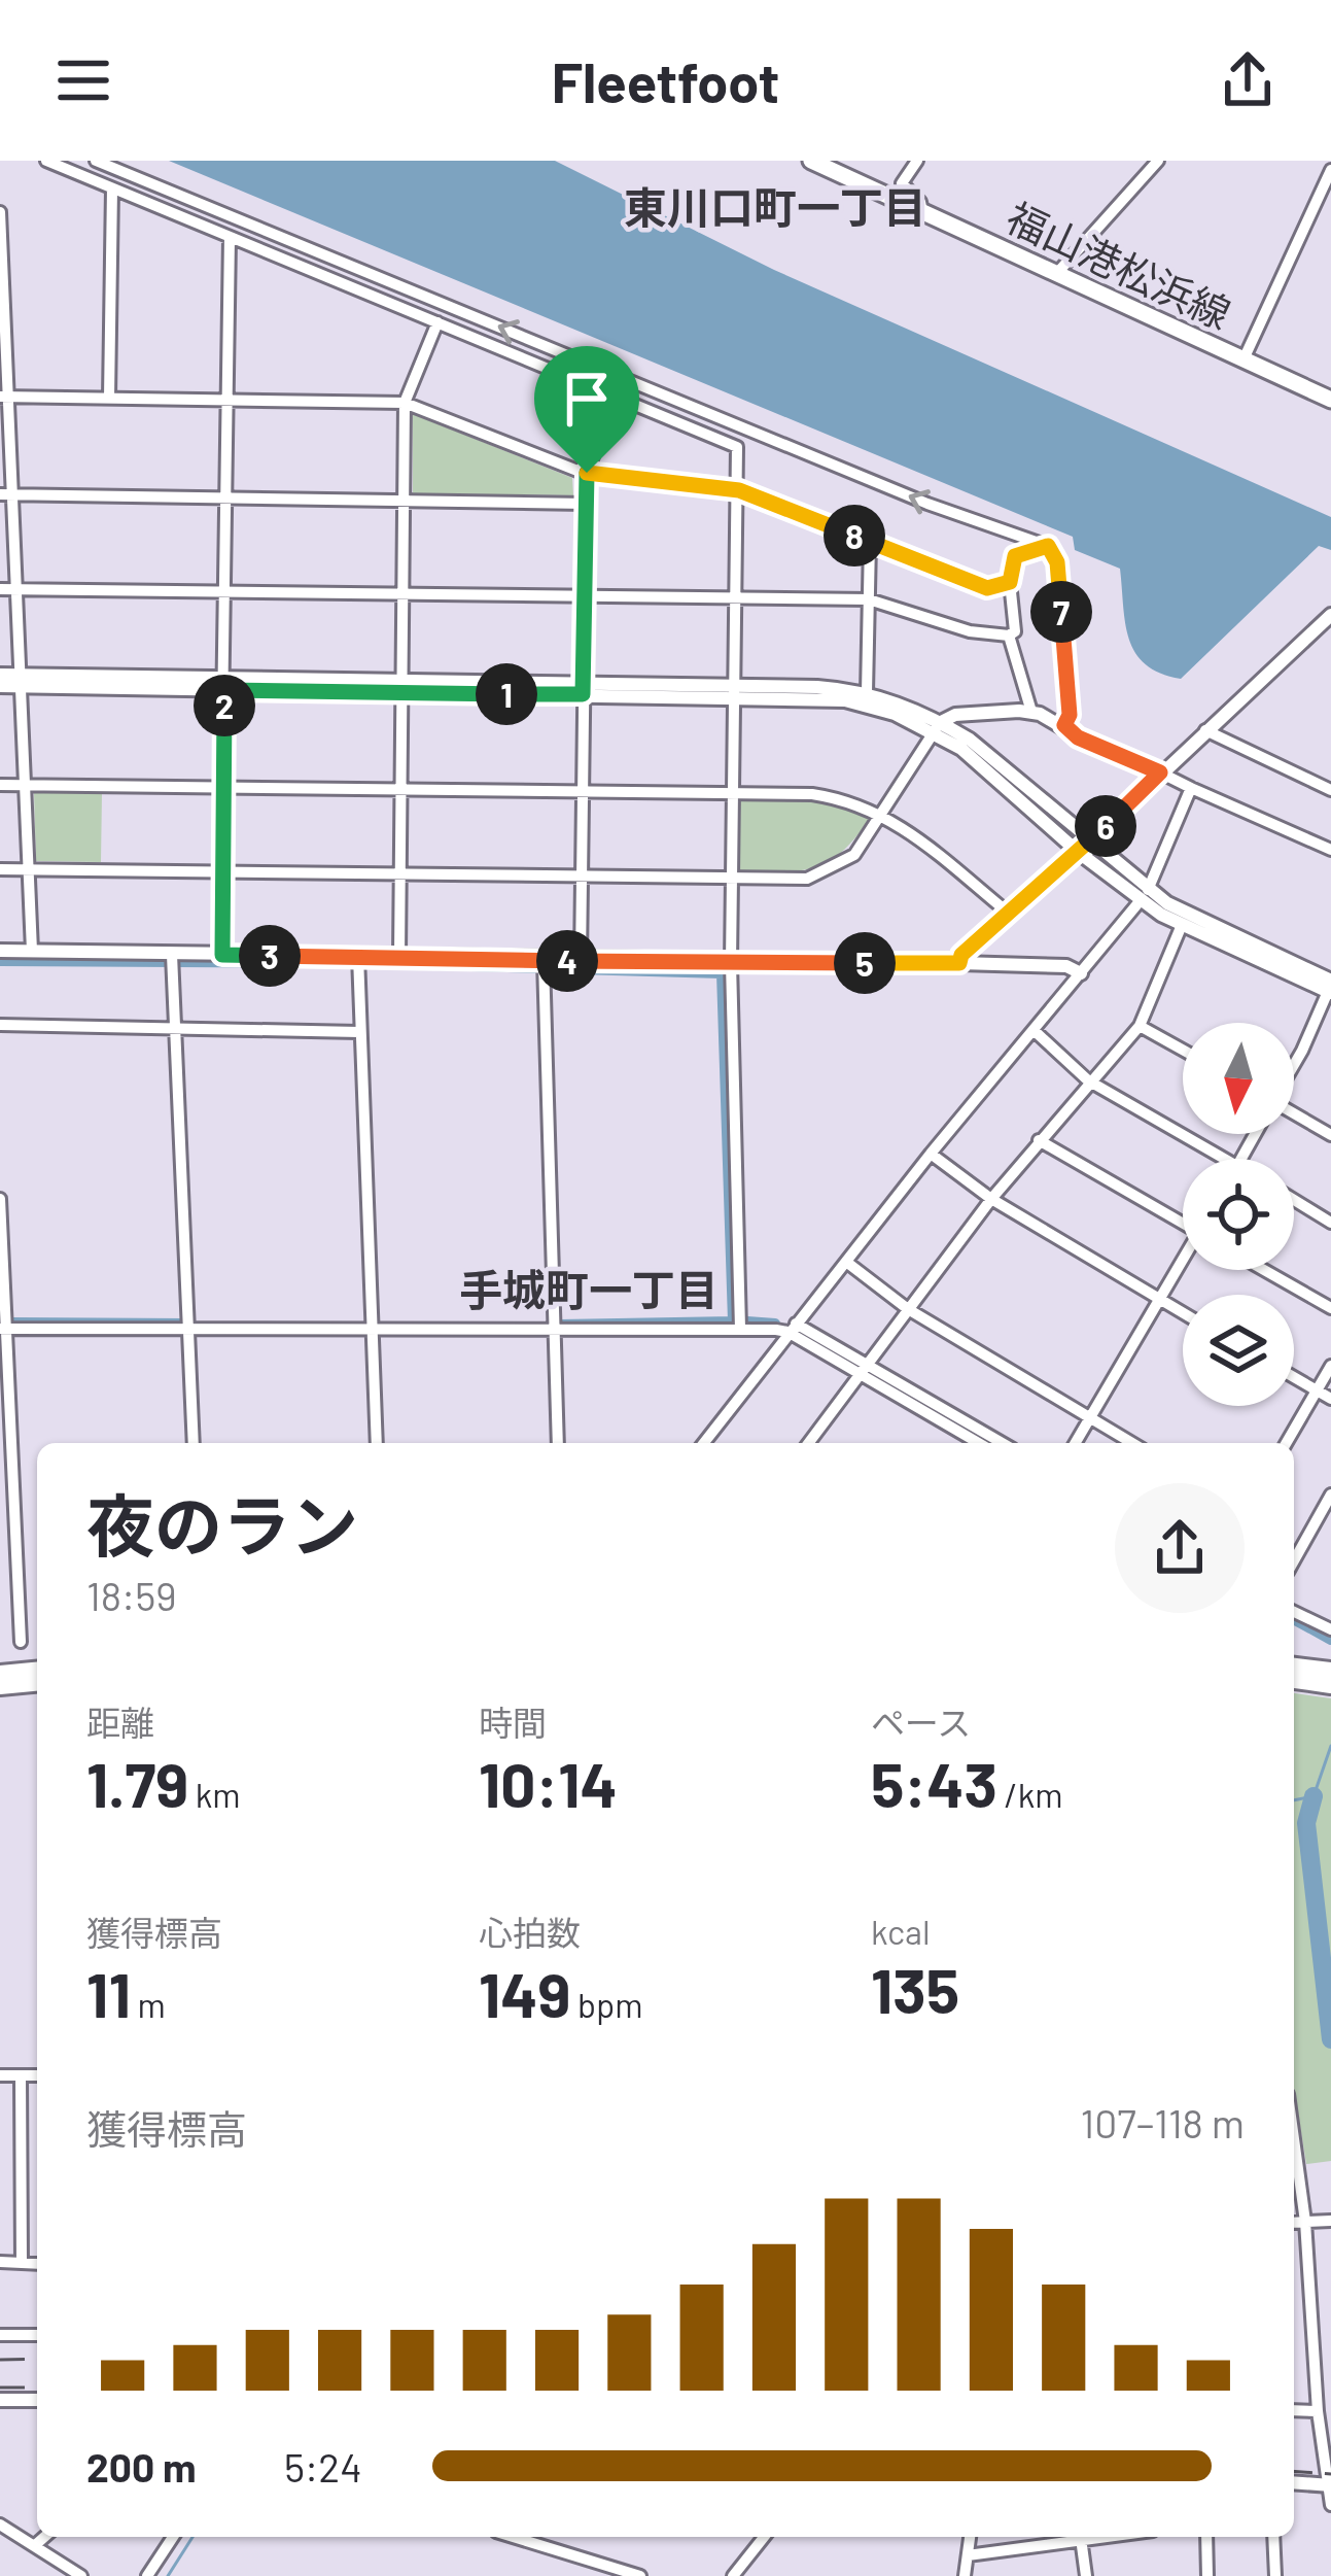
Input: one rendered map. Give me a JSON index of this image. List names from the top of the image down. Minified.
{"streets":{"main road":["福山港松浜線"]},"districts":["東川口町一丁目","手城町一丁目"],"north":"bottom","page":{"header":"Fleetfoot","pins":["8","7","1","2","6","3","4","5"],"heading":["夜のラン","18:59"],"stats":[["距離","1.79 km"],["時間","10:14"],["ペース","5:43 /km"],["獲得標高","11 m"],["心拍数","149 bpm"],["kcal","135"]],"chart":["獲得標高","107–118 m"],"list":[{"name":"200 m","note":"5:24"}]}}
